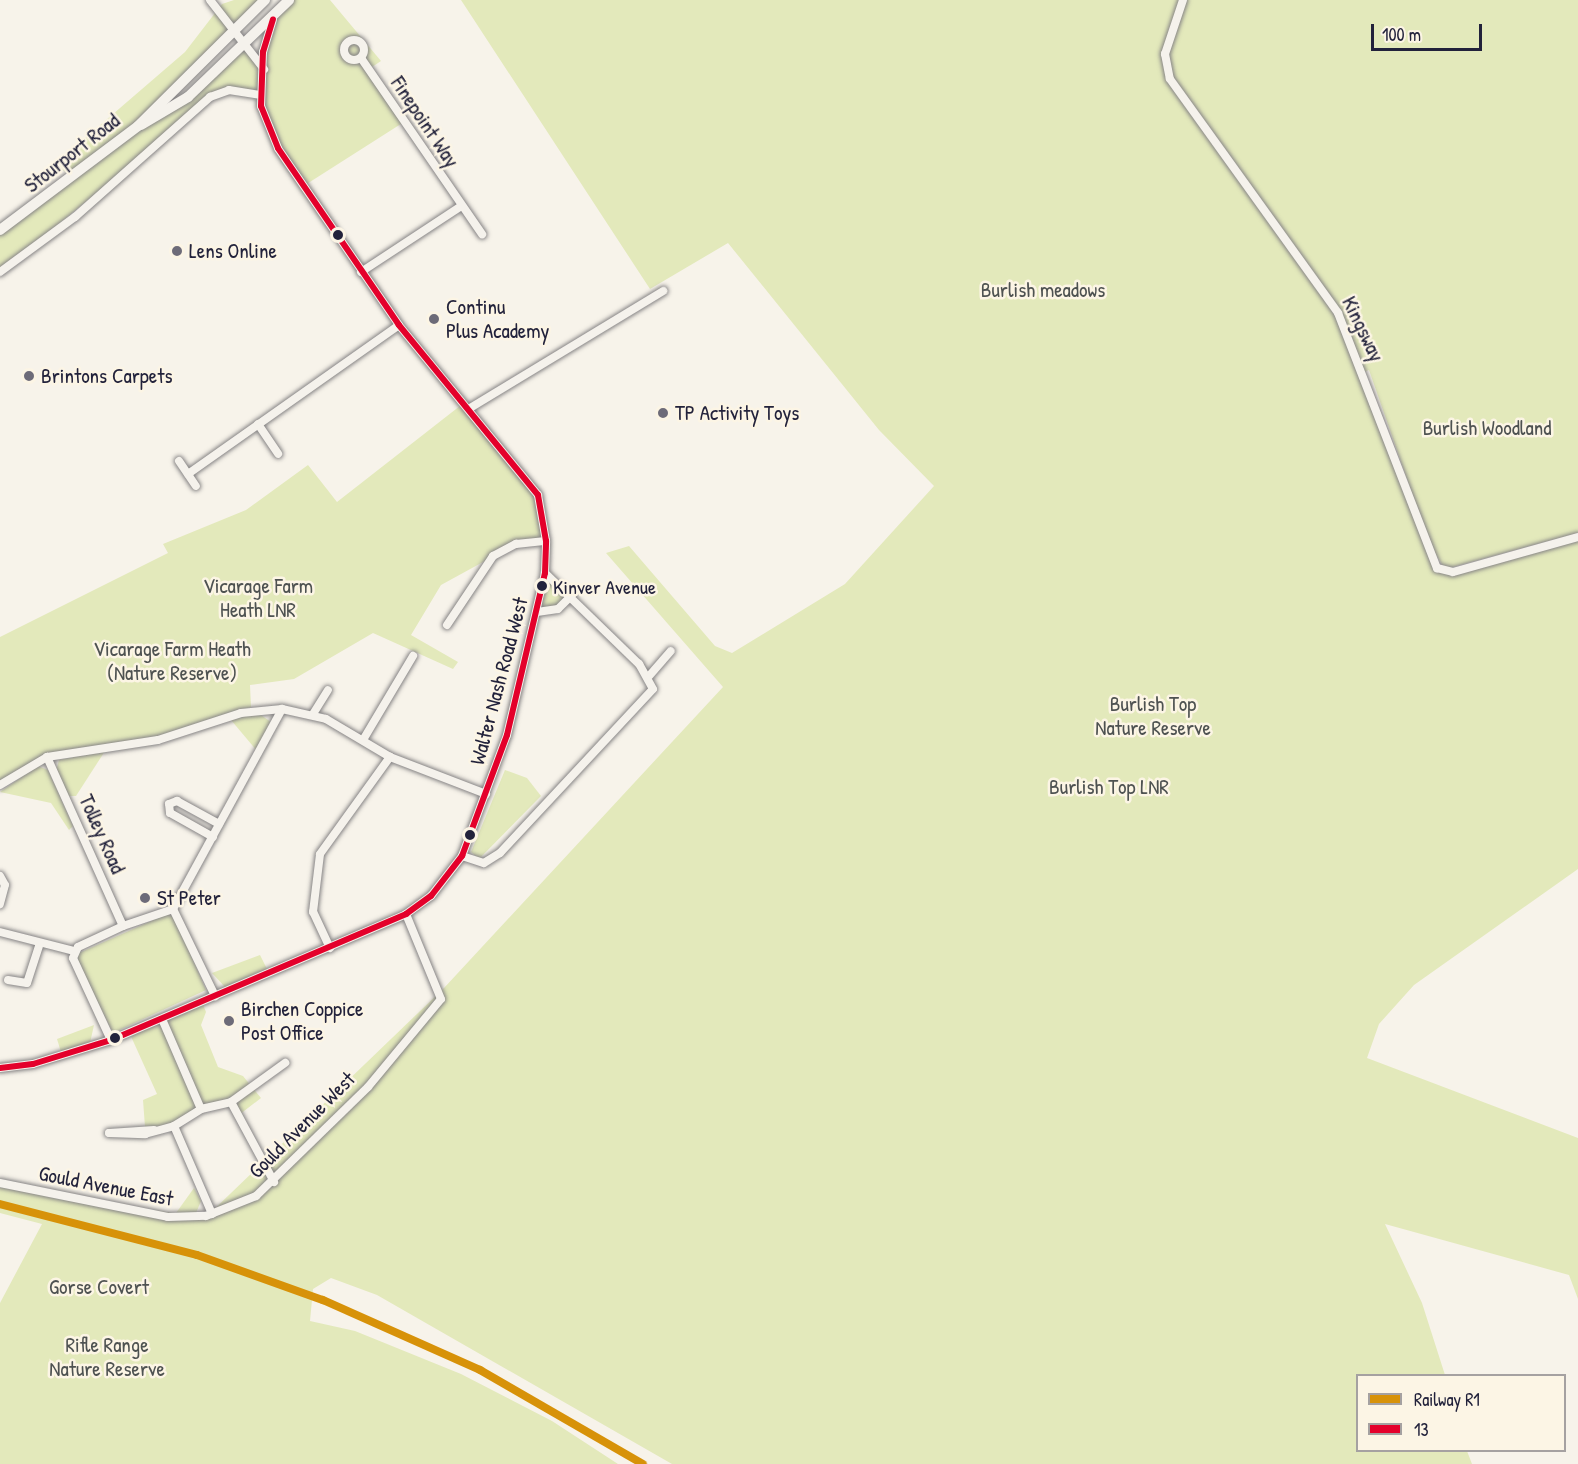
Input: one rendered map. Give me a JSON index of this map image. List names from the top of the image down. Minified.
{"streets":{"main road":["Stourport Road"],"street":["Finepoint Way","Kingsway","Walter Nash Road West","Tolley Road","Gould Avenue West","Gould Avenue East"]},"crossings":[["Stourport Road","Walter Nash Road West"],["Walter Nash Road West","Gould Avenue West"],["Gould Avenue West","Gould Avenue East"]],"parks":["Burlish meadows","Burlish Woodland","Vicarage Farm Heath LNR","Vicarage Farm Heath (Nature Reserve)","Burlish Top Nature Reserve","Burlish Top LNR","Gorse Covert","Rifle Range Nature Reserve"],"places":["Lens Online","Continu Plus Academy","Brintons Carpets","TP Activity Toys","Kinver Avenue","St Peter","Birchen Coppice Post Office"],"lines":["transit line 13","rail line R1"],"legend":["Railway R1","13"],"scale_bar":"100 m"}
